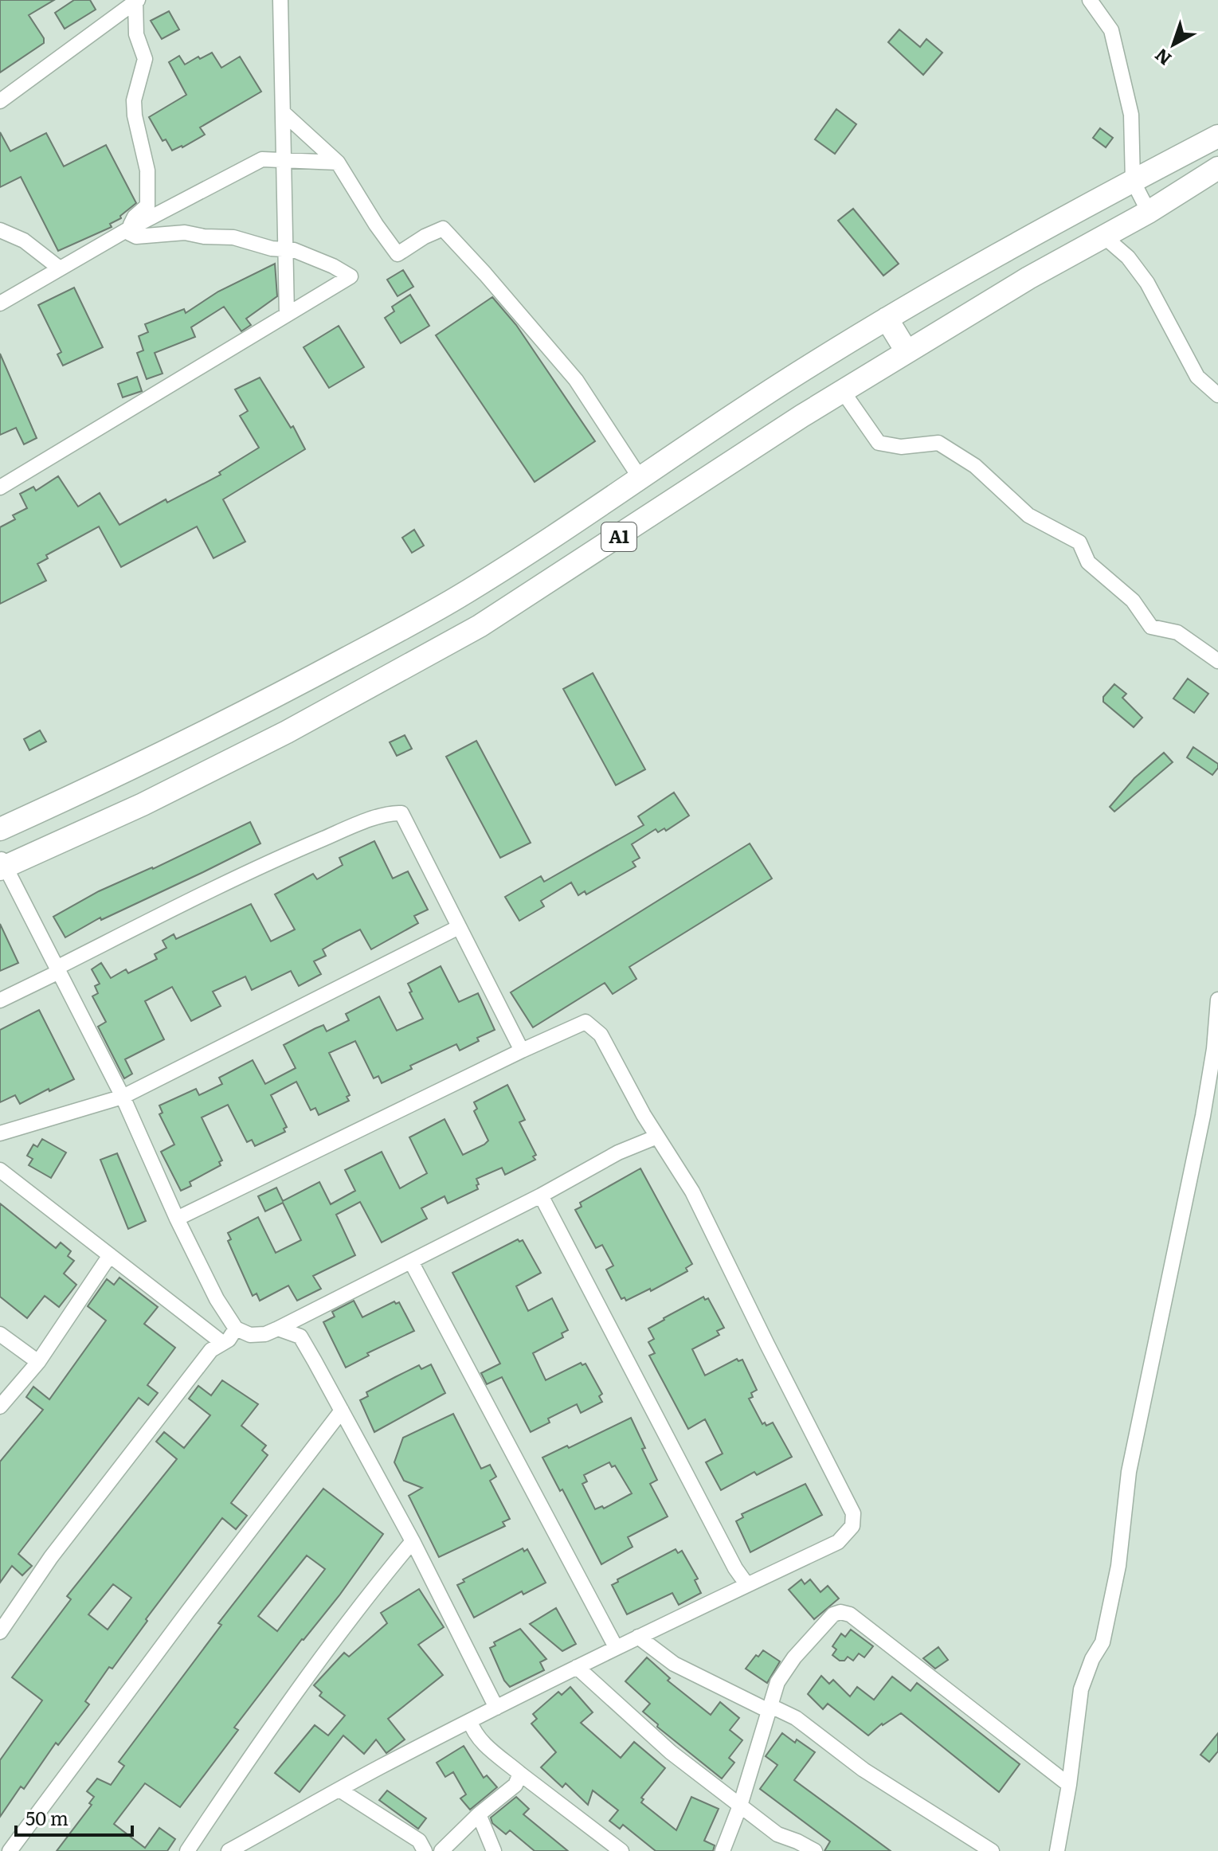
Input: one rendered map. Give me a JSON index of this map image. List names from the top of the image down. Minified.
{"streets":{"highway":["A1"]},"scale_bar":"50 m","north":"bottom left"}
